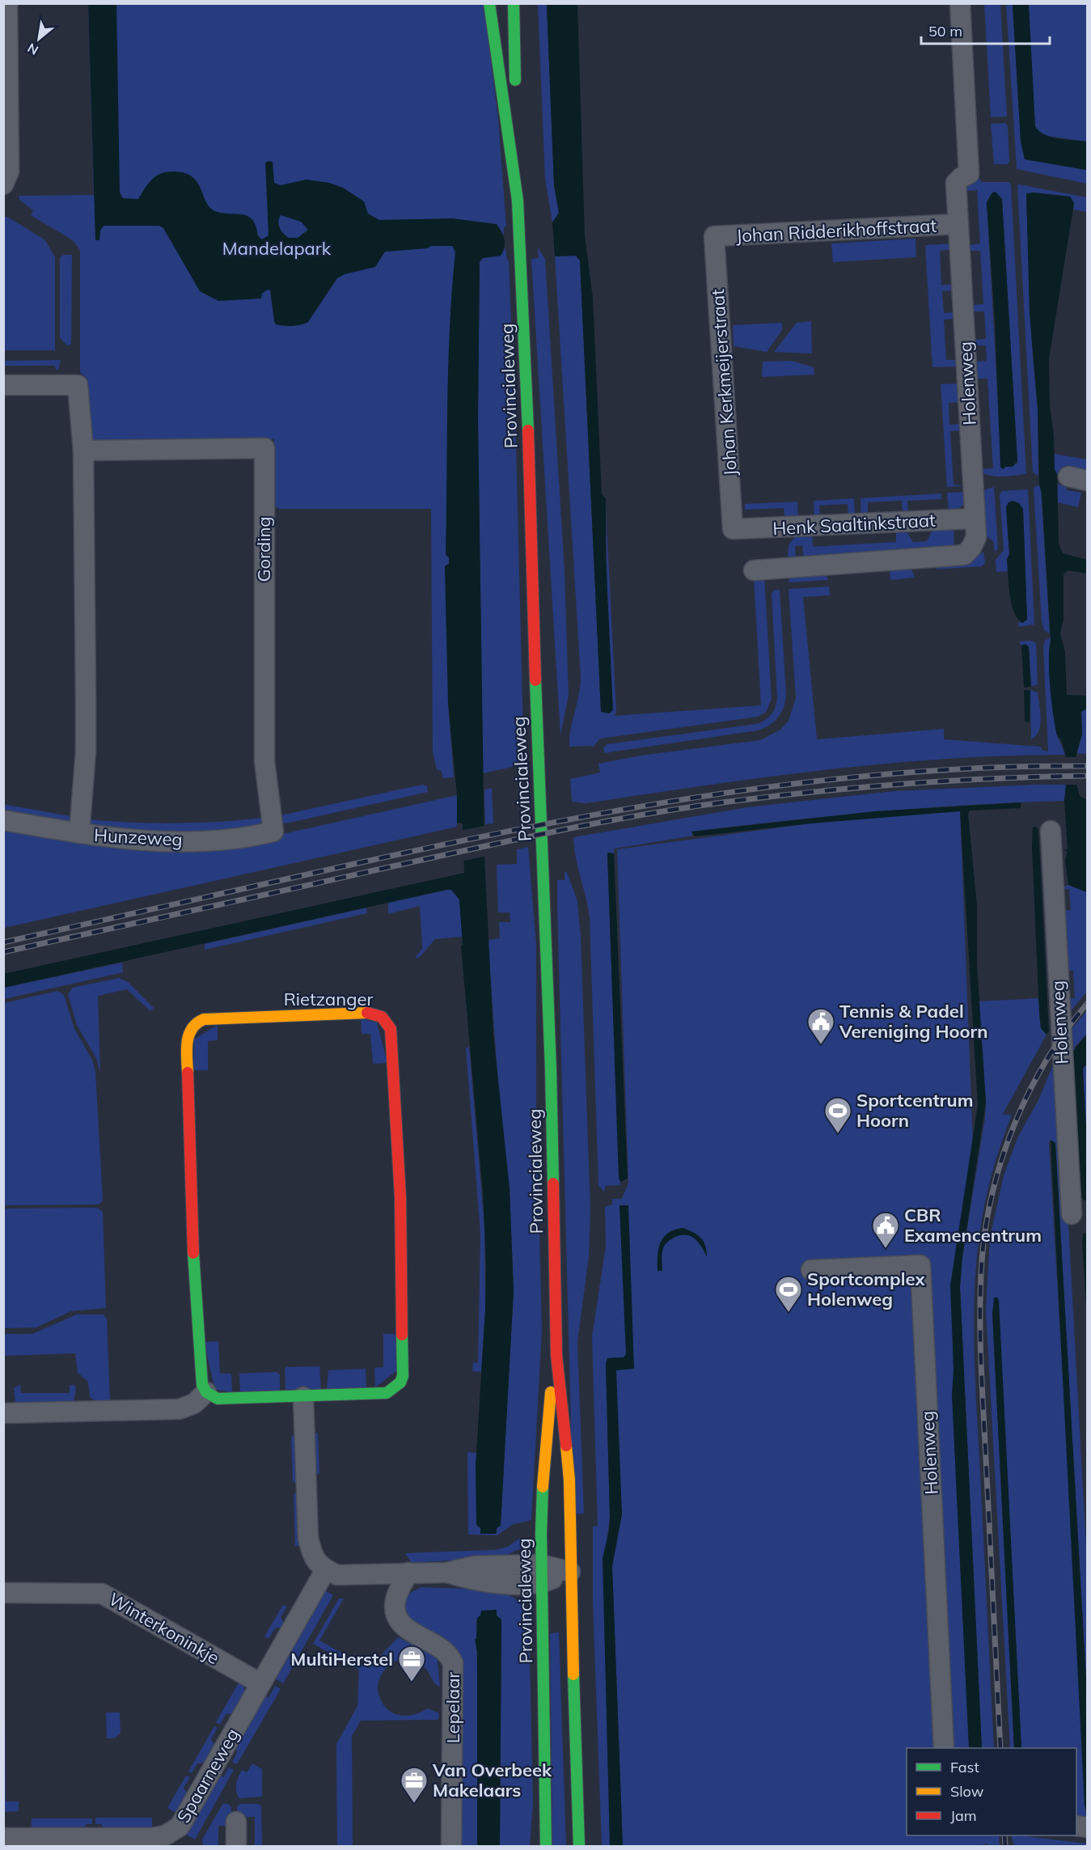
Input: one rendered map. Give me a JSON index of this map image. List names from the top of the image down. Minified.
{"streets":{"main road":["Provincialeweg","Rietzanger"],"street":["Johan Ridderikhoffstraat","Johan Kerkmeijerstraat","Holenweg","Henk Saaltinkstraat","Gording","Hunzeweg","Winterkoninkje","Lepelaar","Spaarneweg"]},"crossings":[["Johan Ridderikhoffstraat","Johan Kerkmeijerstraat"],["Johan Ridderikhoffstraat","Holenweg"],["Johan Kerkmeijerstraat","Henk Saaltinkstraat"],["Holenweg","Henk Saaltinkstraat"],["Gording","Hunzeweg"],["Winterkoninkje","Spaarneweg"]],"parks":["Mandelapark"],"places":{"public building":["Tennis & Padel Vereniging Hoorn","CBR Examencentrum"],"sports":["Sportcentrum Hoorn","Sportcomplex Holenweg"],"office":["MultiHerstel","Van Overbeek Makelaars"]},"legend":["Fast","Slow","Jam"],"scale_bar":"50 m","north":"bottom left"}
